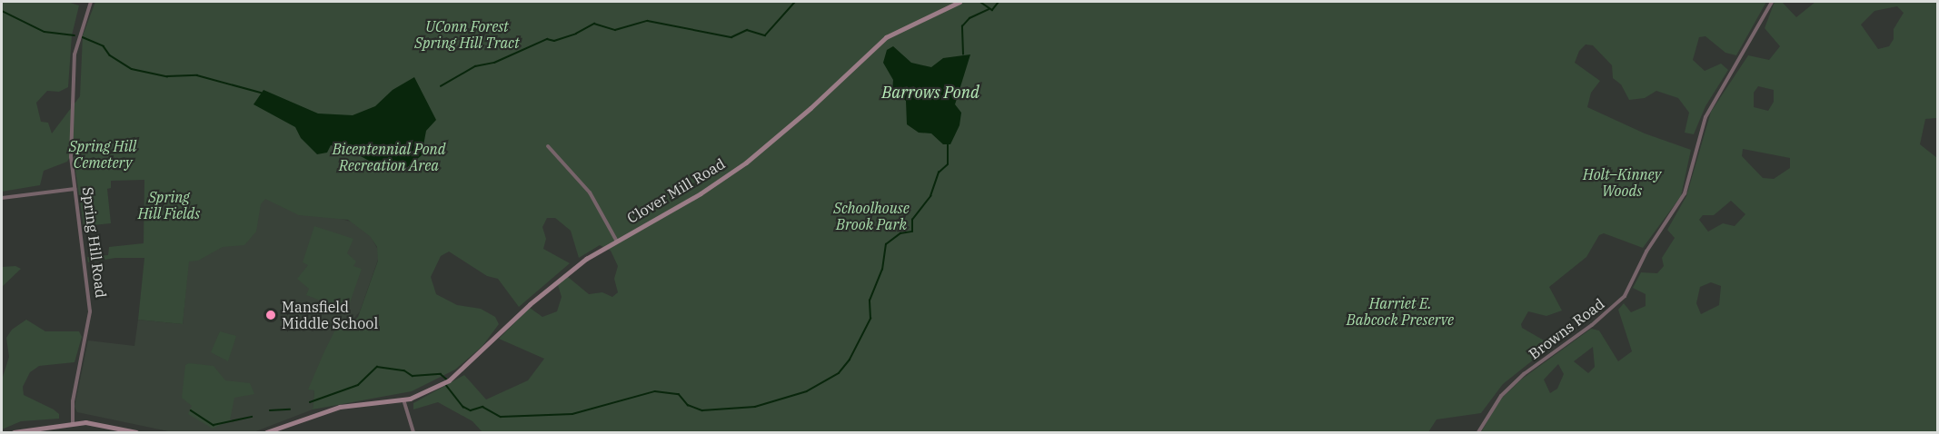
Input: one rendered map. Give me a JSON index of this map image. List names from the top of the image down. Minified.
{"streets":{"street":["Clover Mill Road","Spring Hill Road","Browns Road"]},"water":["Barrows Pond"],"parks":["UConn Forest Spring Hill Tract","Spring Hill Cemetery","Bicentennial Pond Recreation Area","Holt–Kinney Woods","Spring Hill Fields","Schoolhouse Brook Park","Harriet E. Babcock Preserve"],"places":["Mansfield Middle School"]}
